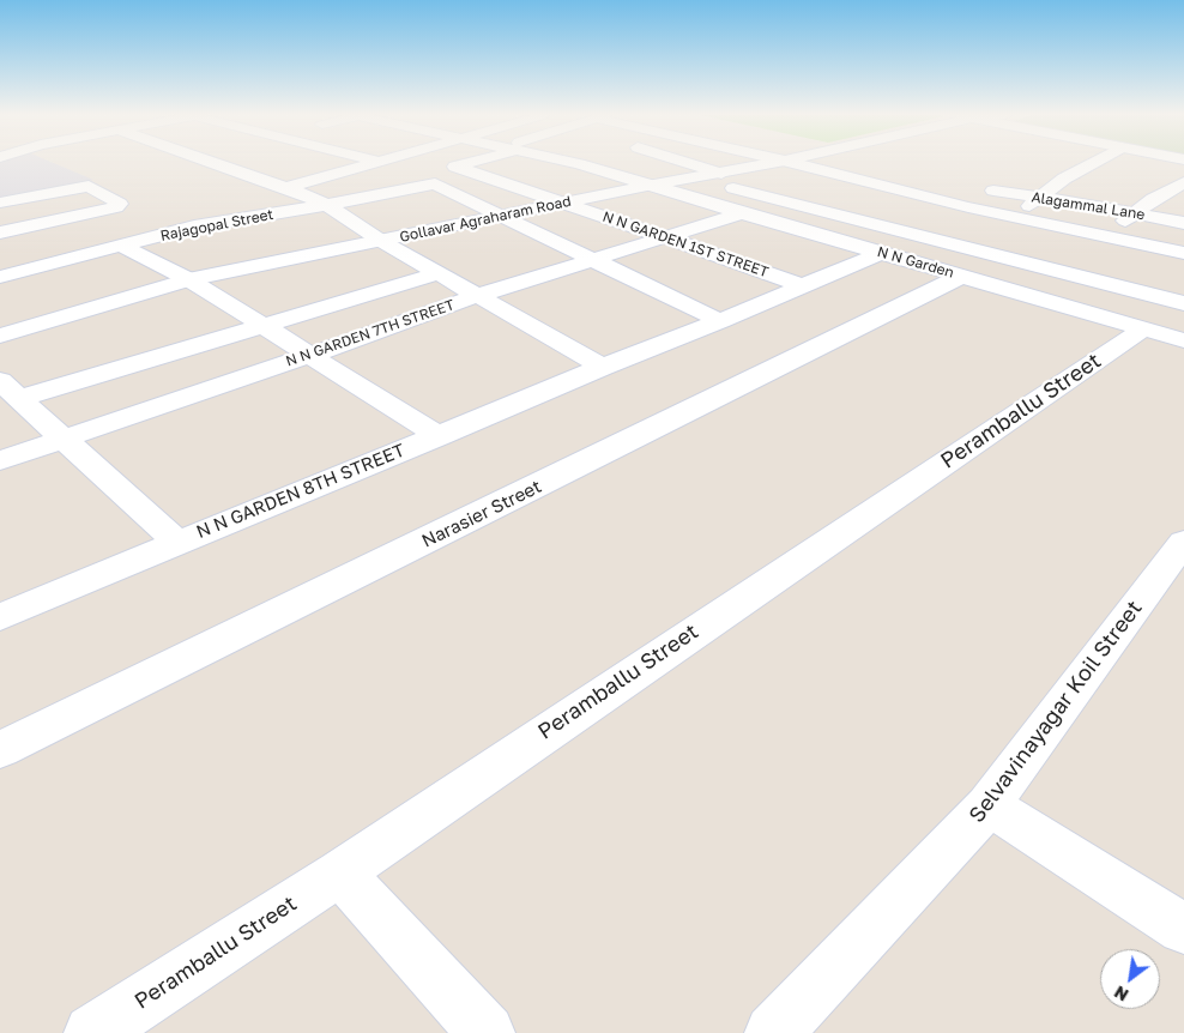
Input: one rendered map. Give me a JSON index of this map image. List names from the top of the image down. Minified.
{"streets":{"street":["Alagammal Lane","Gollavar Agraharam Road","Rajagopal Street","N N GARDEN 1ST STREET","N N Garden","N N GARDEN 7TH STREET","Peramballu Street","N N GARDEN 8TH STREET","Narasier Street","Selvavinayagar Koil Street"]},"crossings":[["Gollavar Agraharam Road","Rajagopal Street"],["Gollavar Agraharam Road","N N GARDEN 1ST STREET"],["Gollavar Agraharam Road","N N Garden"],["N N GARDEN 1ST STREET","N N GARDEN 7TH STREET"],["N N GARDEN 1ST STREET","N N GARDEN 8TH STREET"],["N N Garden","N N GARDEN 7TH STREET"],["N N Garden","Peramballu Street"],["N N Garden","N N GARDEN 8TH STREET"],["N N Garden","Narasier Street"]],"north":"bottom left"}
